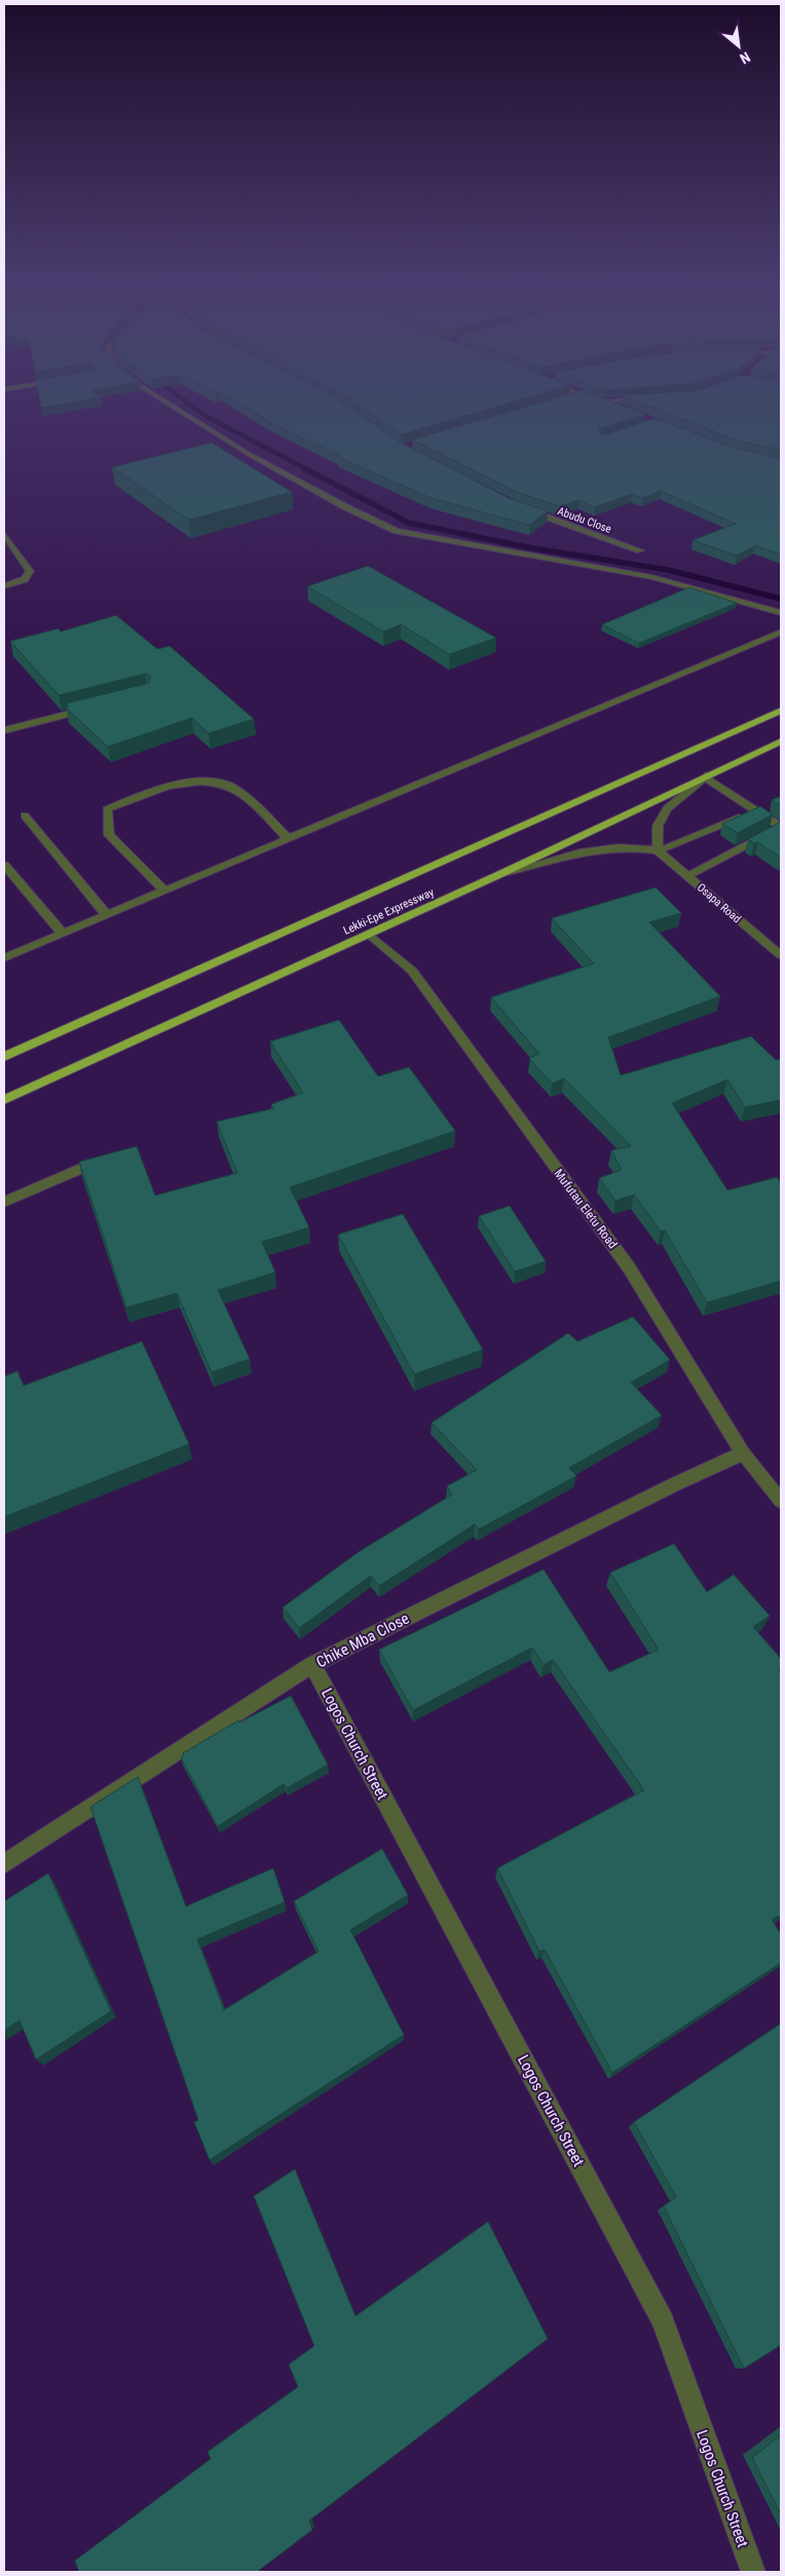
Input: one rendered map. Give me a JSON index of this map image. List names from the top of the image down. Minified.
{"streets":{"highway":["Lekki-Epe Expressway"],"street":["Abudu Close","Osapa Road","Mufutau Eletu Road","Chike Mba Close","Logos Church Street"]},"crossings":[["Lekki-Epe Expressway","Mufutau Eletu Road"],["Mufutau Eletu Road","Chike Mba Close"],["Chike Mba Close","Logos Church Street"]],"north":"bottom right"}
